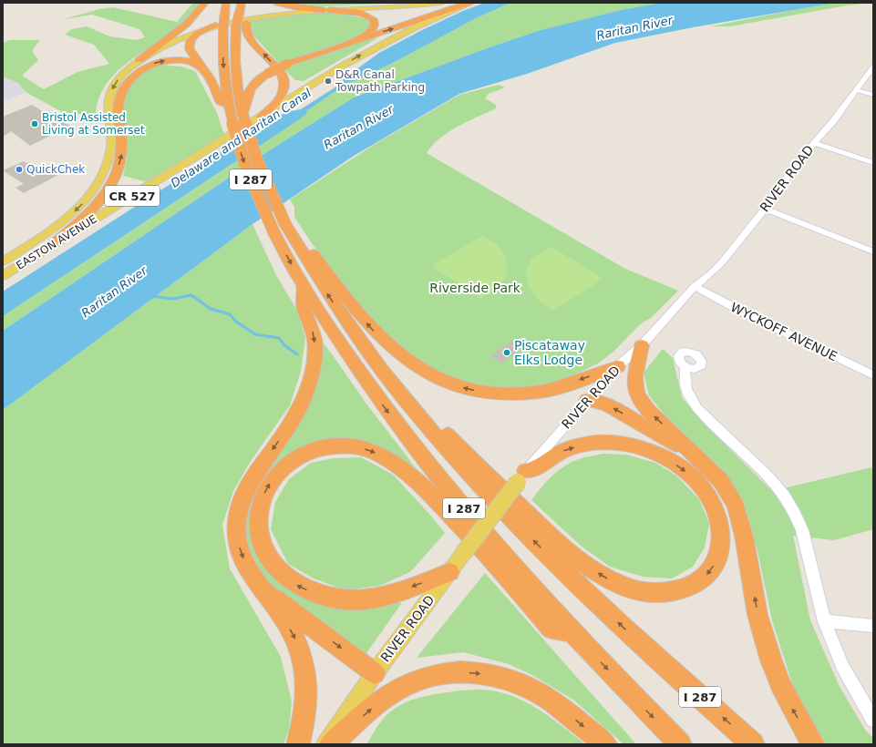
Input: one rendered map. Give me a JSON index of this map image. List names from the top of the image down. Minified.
{"streets":{"highway":["I 287"],"main road":["RIVER ROAD","CR 527","EASTON AVENUE"],"street":["WYCKOFF AVENUE"]},"crossings":[["RIVER ROAD","WYCKOFF AVENUE"],["I 287","EASTON AVENUE"]],"water":["Raritan River","Delaware and Raritan Canal"],"parks":["Riverside Park"],"places":["D&R Canal Towpath Parking","Bristol Assisted Living at Somerset","QuickChek","Piscataway Elks Lodge"]}
